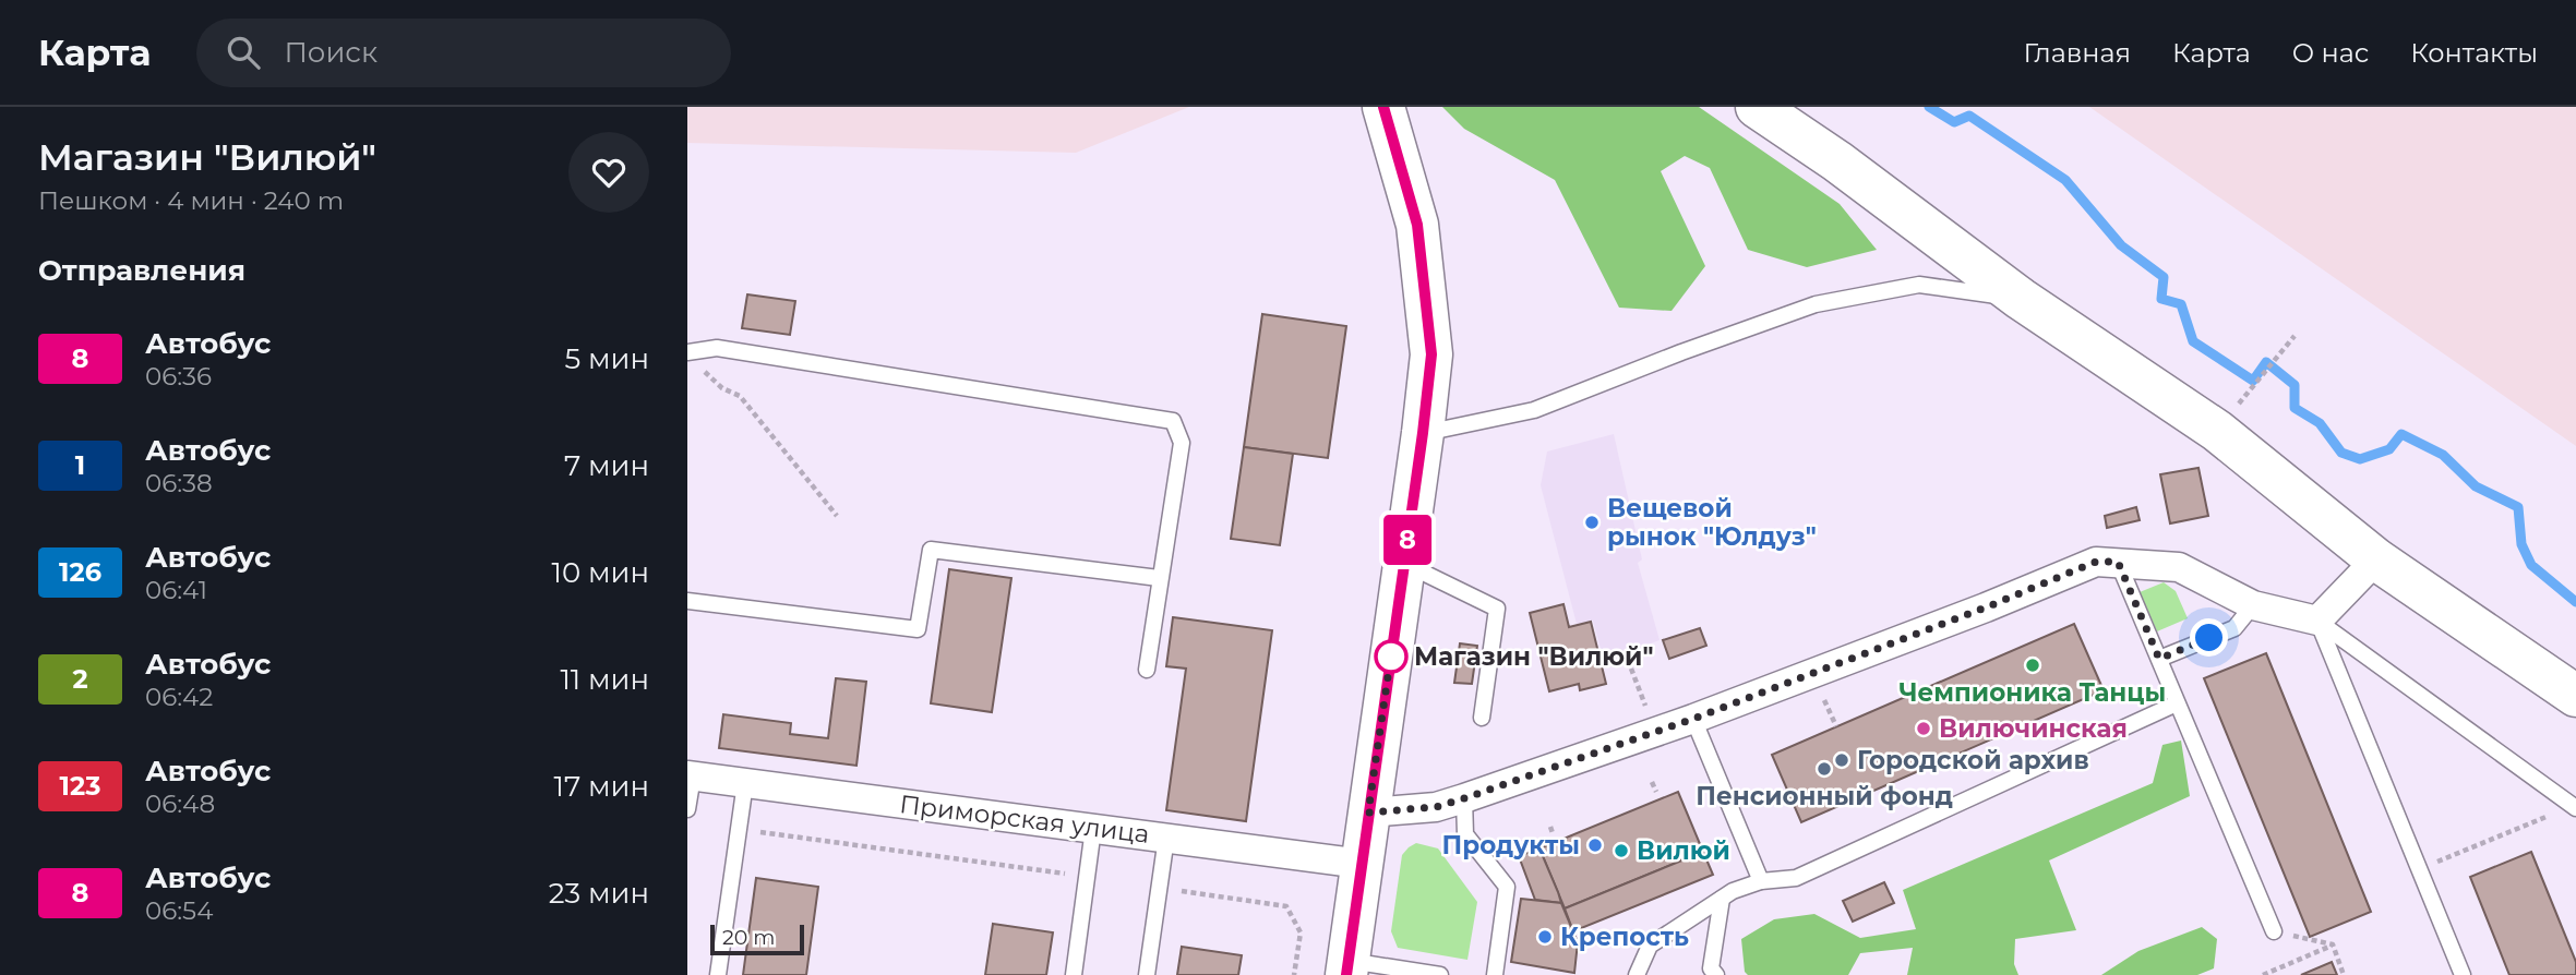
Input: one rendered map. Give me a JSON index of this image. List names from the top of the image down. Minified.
{"streets":{"street":["Приморская улица"]},"places":["Вещевой рынок \"Юлдуз\"","Магазин \"Вилюй\"","Чемпионика Танцы","Вилючинская","Городской архив","Пенсионный фонд","Продукты","Вилюй","Крепость"],"lines":["bus line 8"],"scale_bar":"20 m","page":{"header":"Карта","search":"Поиск","nav":["Главная","Карта","О нас","Контакты"],"heading":[["Магазин \"Вилюй\"","Пешком · 4 мин · 240 m"],"Отправления"],"on_map":"8","list":[{"mark":"8","name":"Автобус","note":"06:36","value":"5 мин"},{"mark":"1","name":"Автобус","note":"06:38","value":"7 мин"},{"mark":"126","name":"Автобус","note":"06:41","value":"10 мин"},{"mark":"2","name":"Автобус","note":"06:42","value":"11 мин"},{"mark":"123","name":"Автобус","note":"06:48","value":"17 мин"},{"mark":"8","name":"Автобус","note":"06:54","value":"23 мин"}],"scale":"20 m"}}
